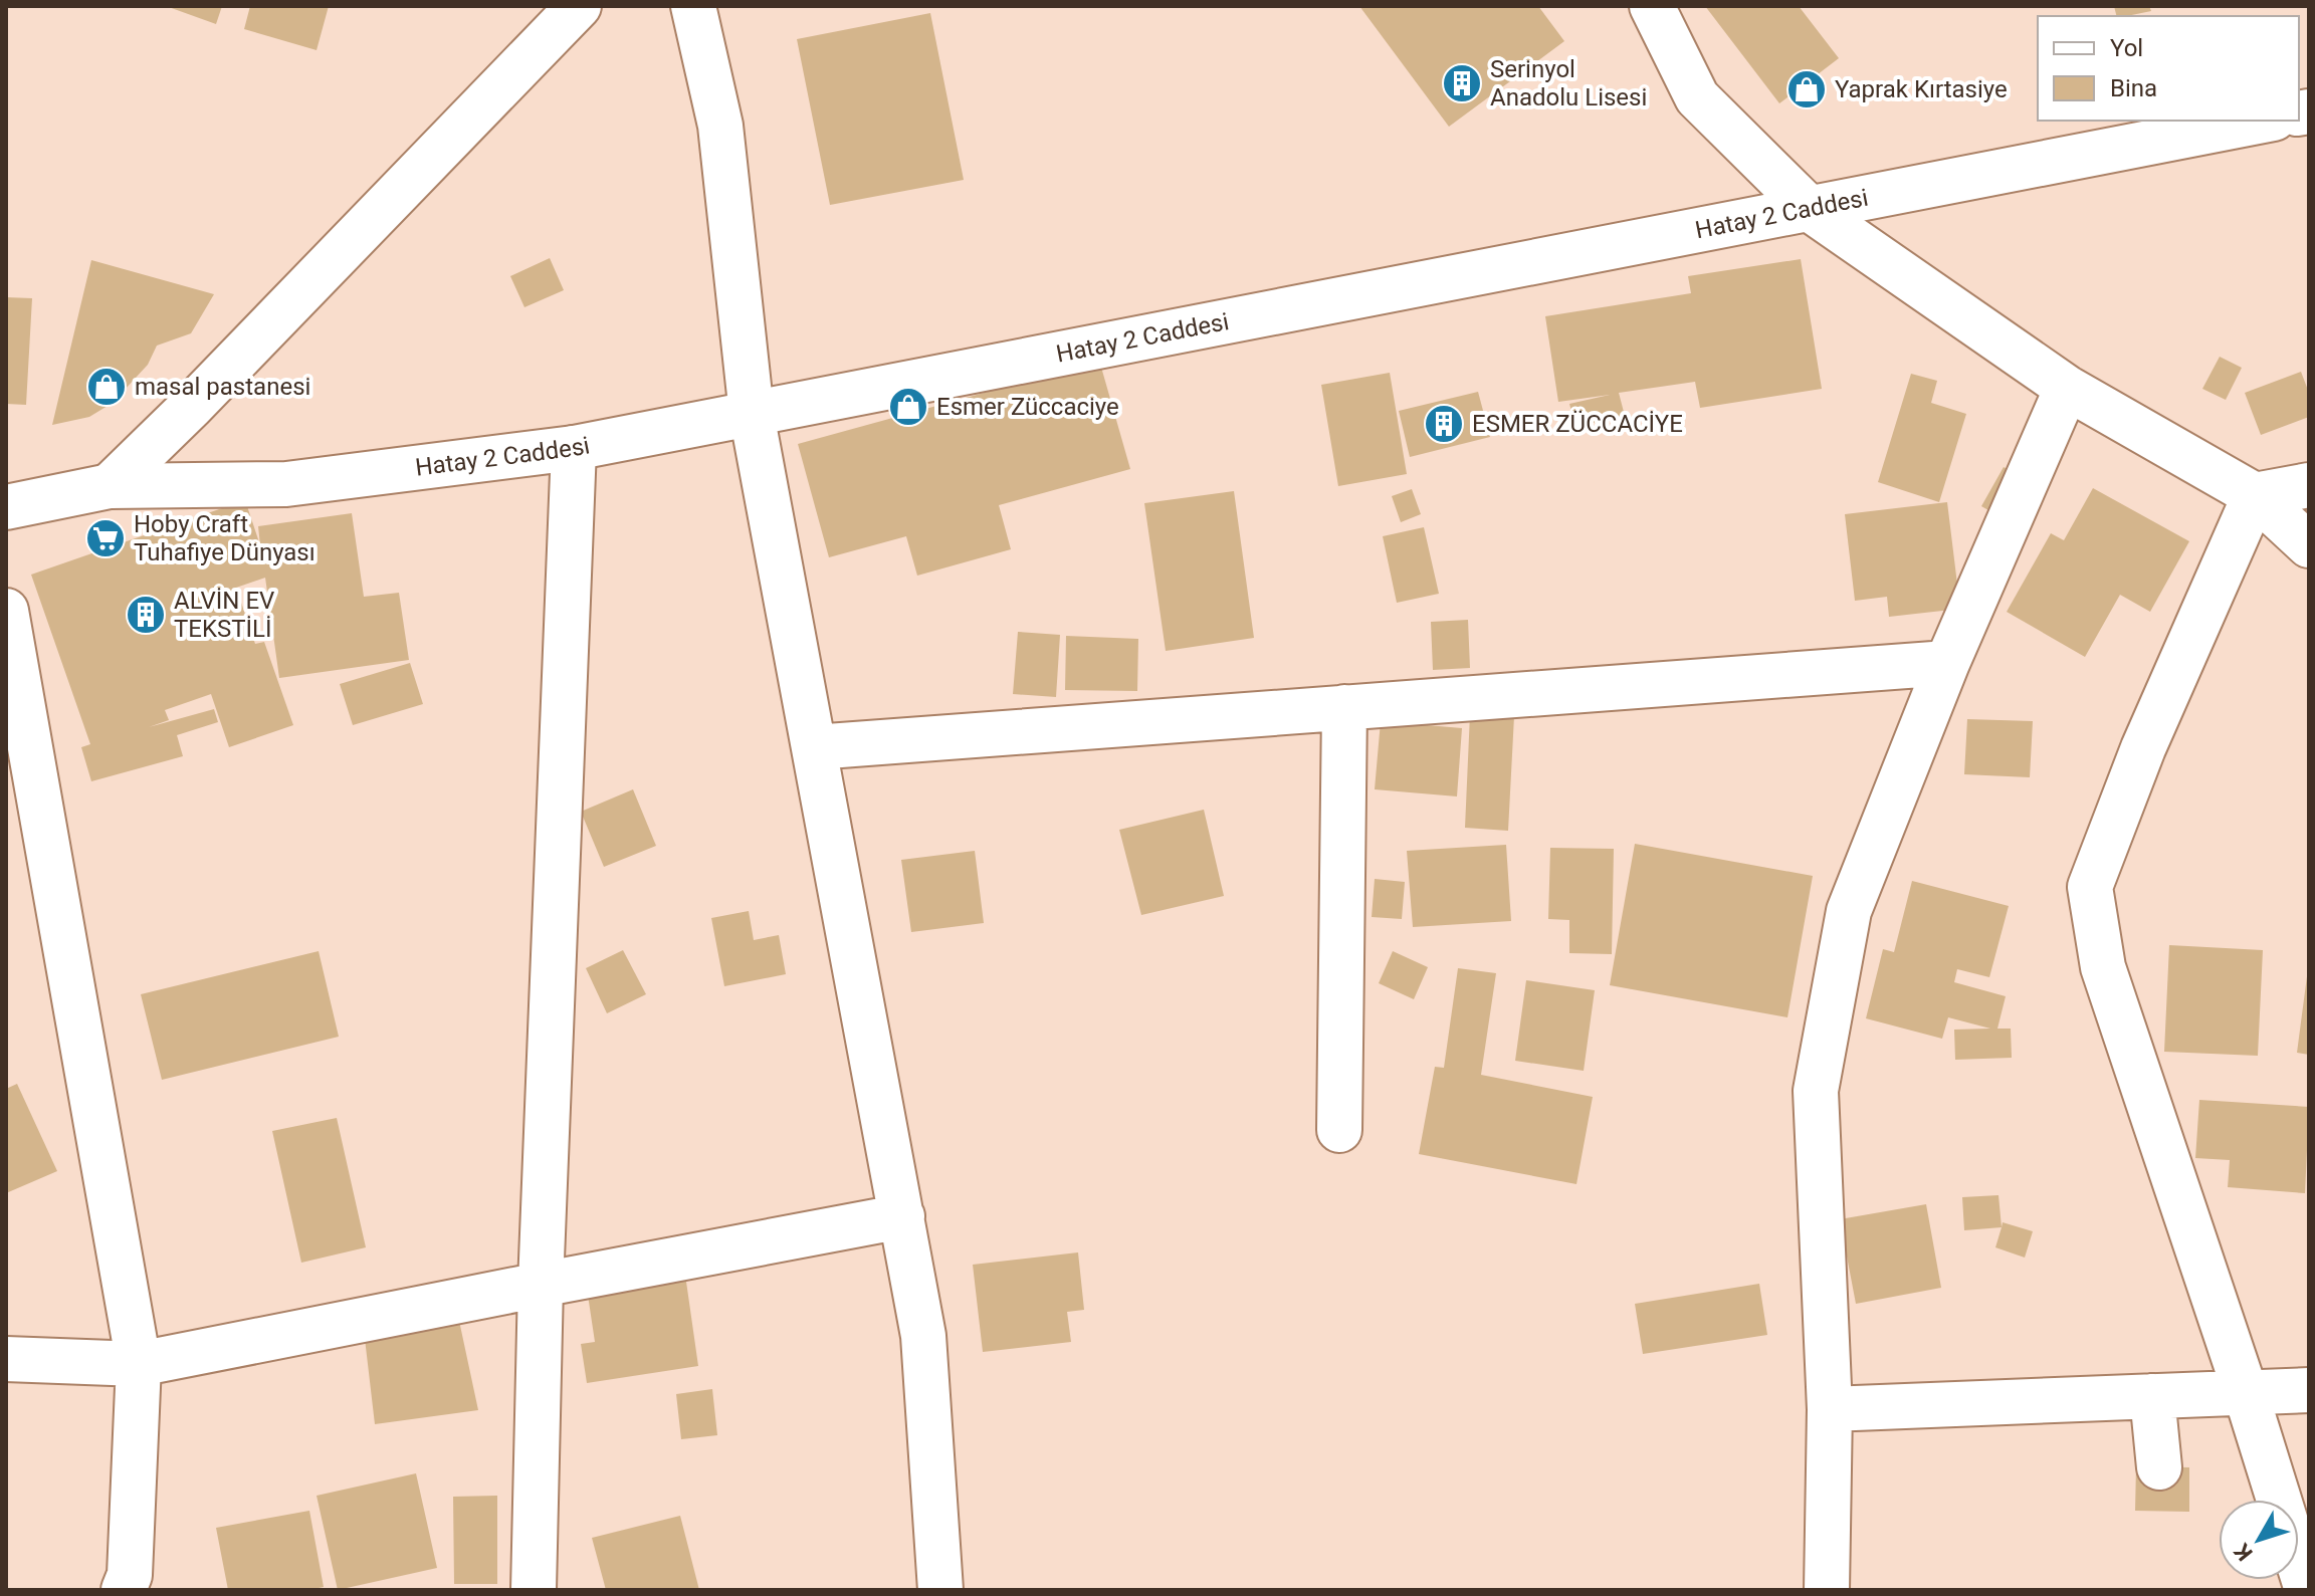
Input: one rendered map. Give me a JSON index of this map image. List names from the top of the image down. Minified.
{"streets":{"street":["Hatay 2 Caddesi"]},"places":{"building":["Serinyol Anadolu Lisesi","ESMER ZÜCCACİYE","ALVİN EV TEKSTİLİ"],"shop":["Yaprak Kırtasiye","masal pastanesi","Esmer Züccaciye"],"supermarket":["Hoby Craft Tuhafiye Dünyası"]},"legend":["Yol","Bina"],"north":"bottom left"}
